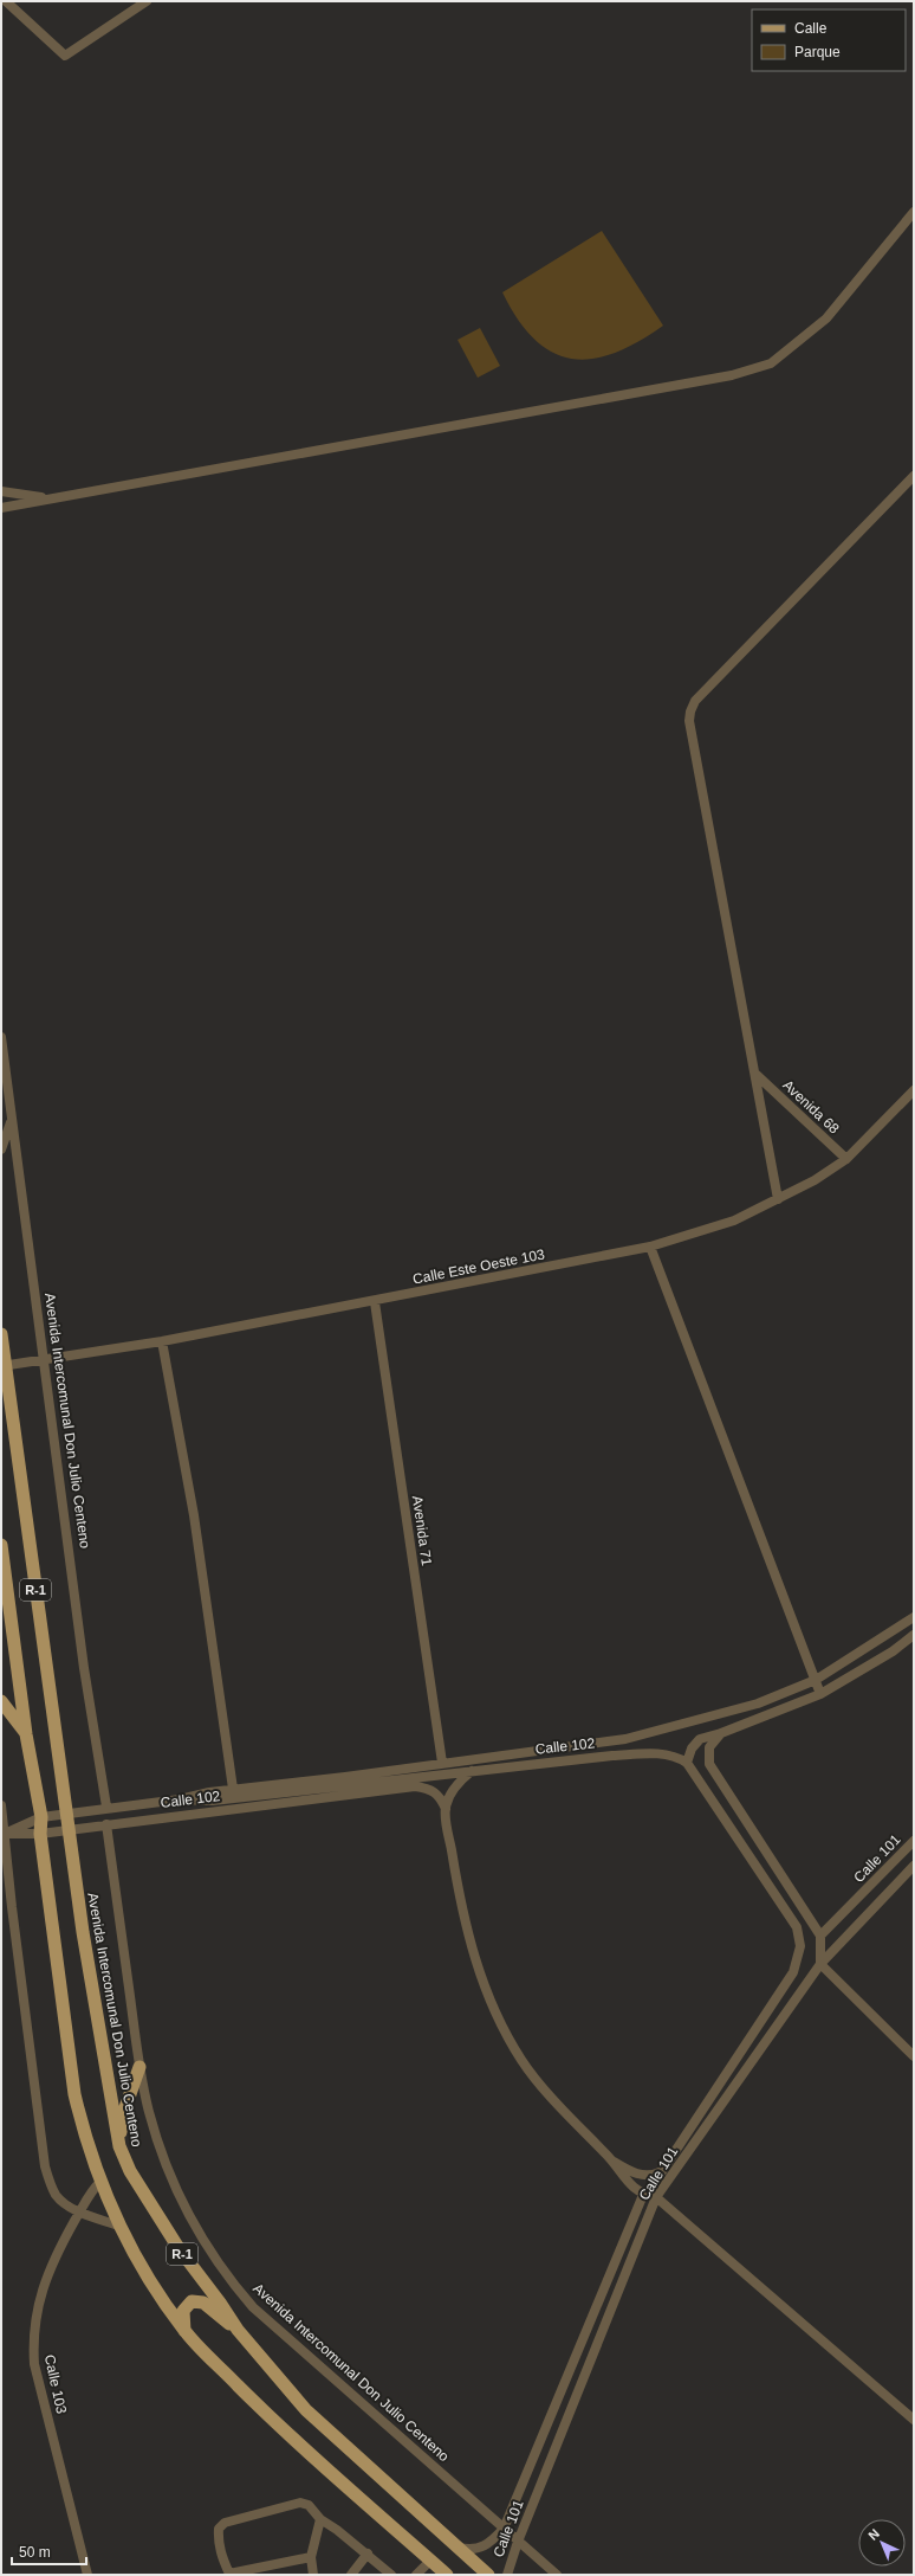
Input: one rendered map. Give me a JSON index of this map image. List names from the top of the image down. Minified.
{"streets":{"main road":["Avenida Intercomunal Don Julio Centeno","R-1"],"street":["Avenida 68","Calle Este Oeste 103","Avenida 71","Calle 102","Calle 101","Calle 103"]},"crossings":[["Avenida 68","Calle Este Oeste 103"],["Calle Este Oeste 103","Avenida Intercomunal Don Julio Centeno"],["Calle Este Oeste 103","Avenida 71"],["Avenida Intercomunal Don Julio Centeno","Calle 102"],["Avenida Intercomunal Don Julio Centeno","Calle 101"],["Avenida 71","Calle 102"],["R-1","Calle 102"],["R-1","Calle 103"]],"legend":["Calle","Parque"],"scale_bar":"50 m","north":"top left"}
